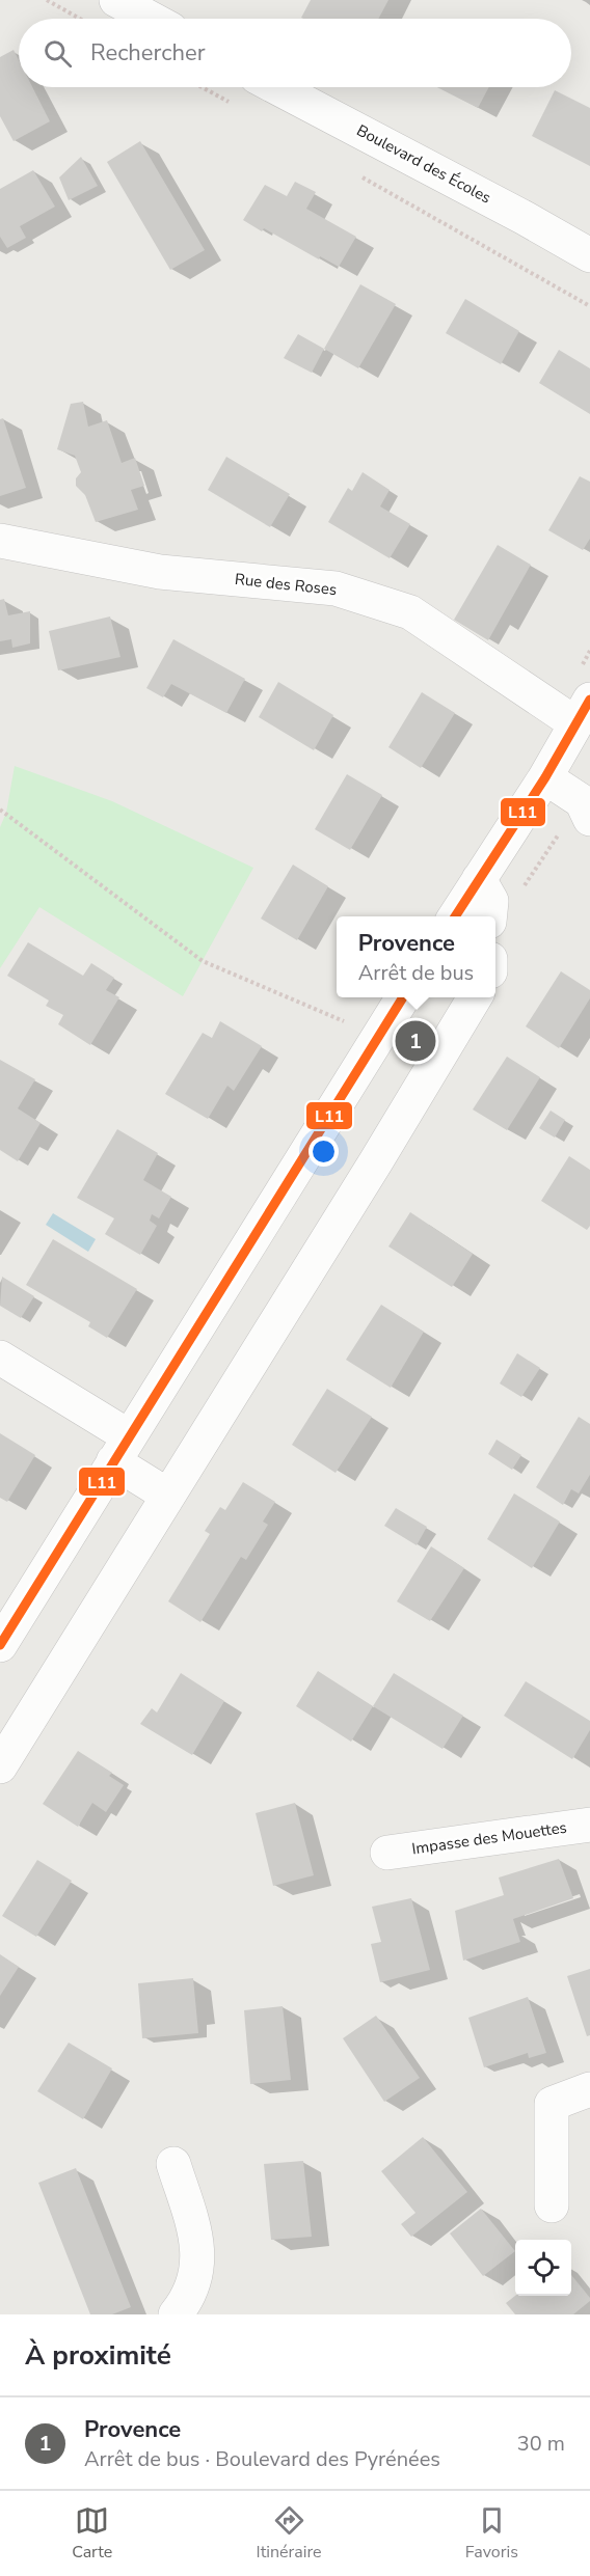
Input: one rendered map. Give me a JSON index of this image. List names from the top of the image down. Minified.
{"streets":{"street":["Boulevard des Écoles","Rue des Roses","Impasse des Mouettes"]},"lines":["transit line L11"],"page":{"search":"Rechercher","popup":["Provence","Arrêt de bus"],"pins":"1","heading":"À proximité","list":[{"mark":"1","name":"Provence","note":"Arrêt de bus · Boulevard des Pyrénées","value":"30 m"}],"nav":["Carte","Itinéraire","Favoris"]}}
